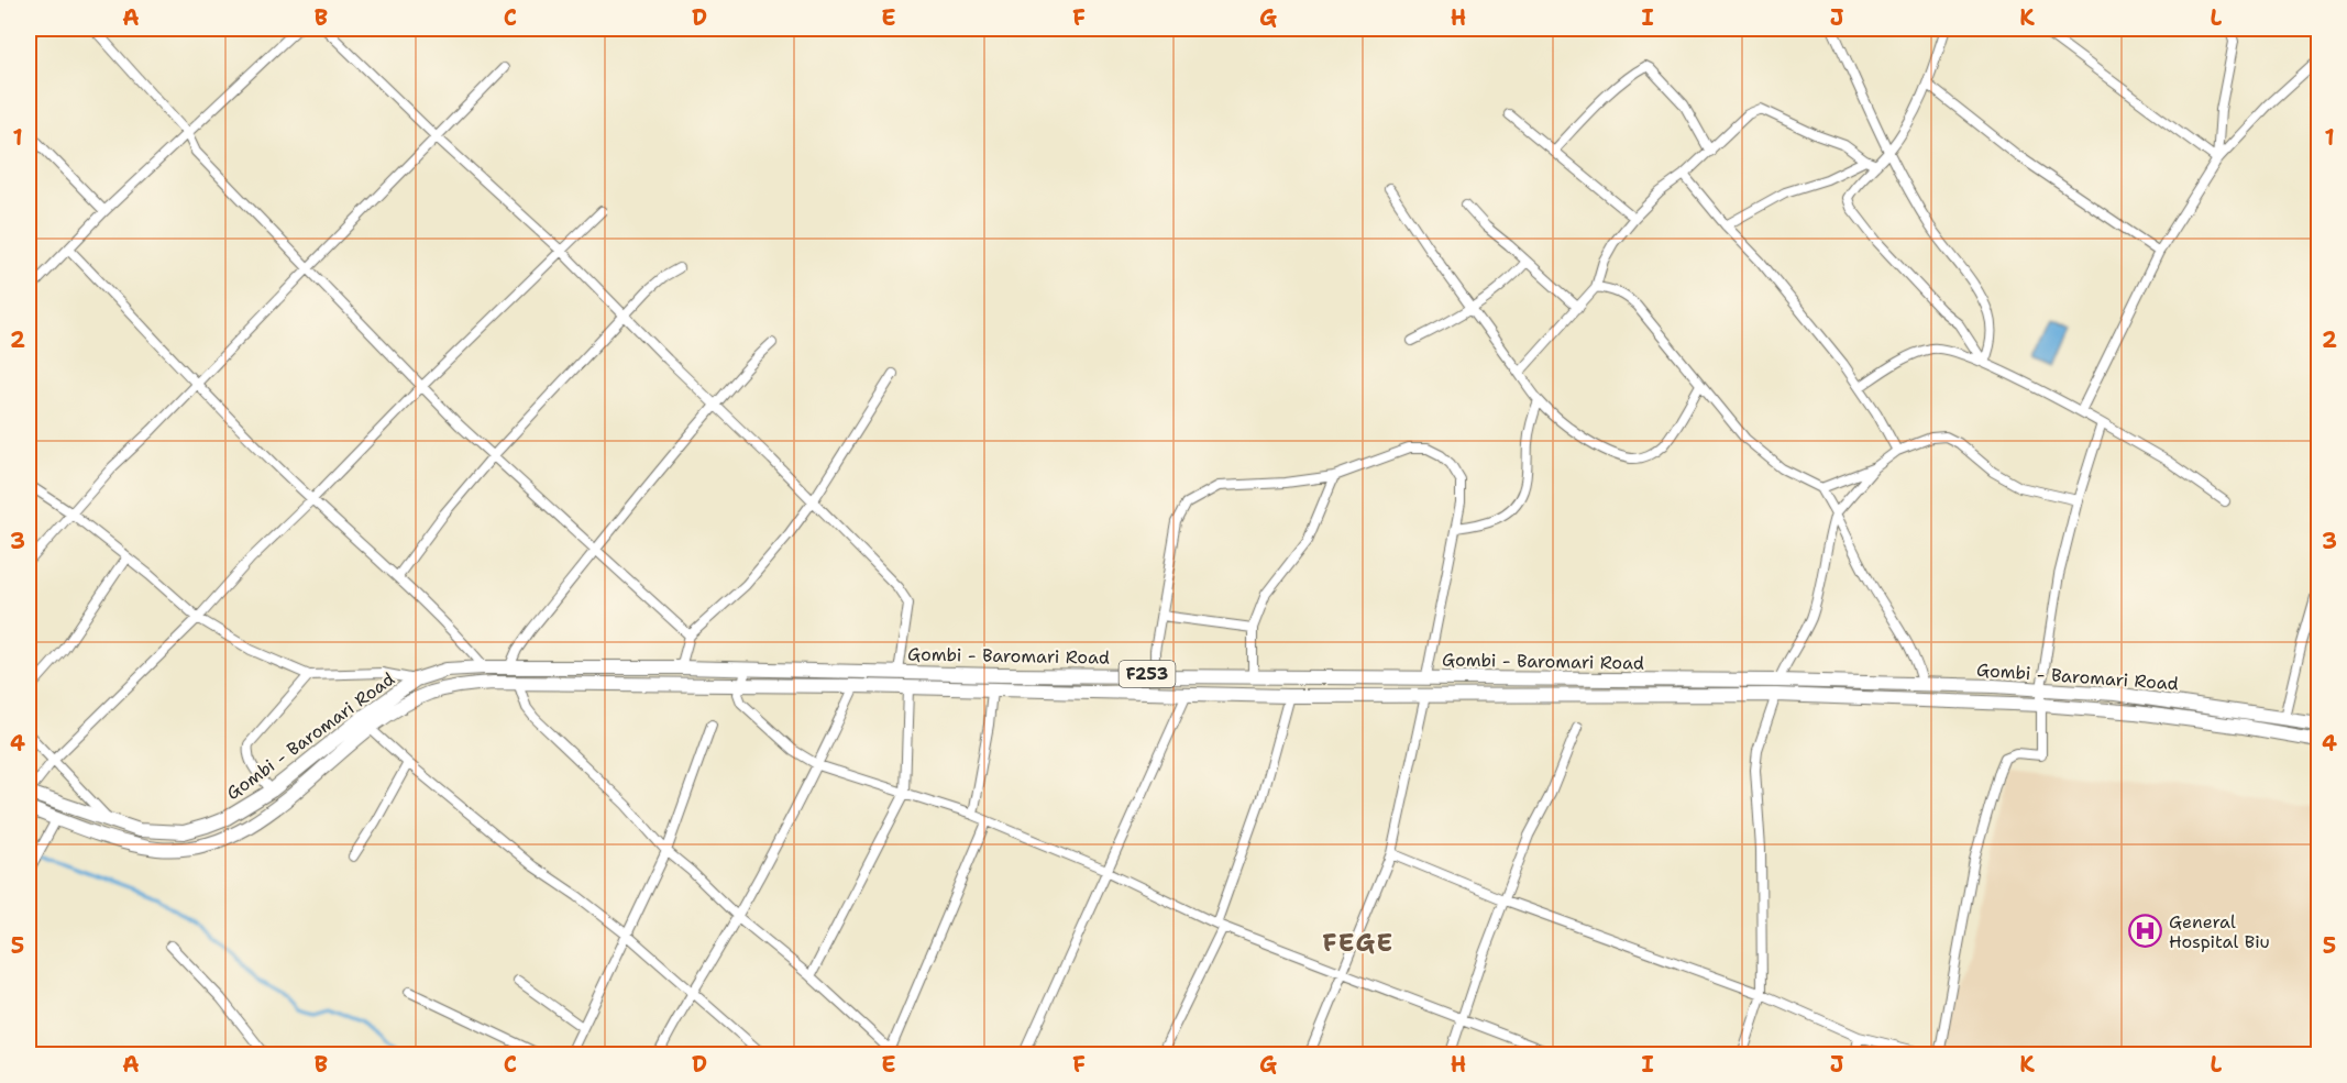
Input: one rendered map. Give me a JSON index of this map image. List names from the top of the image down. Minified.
{"streets":{"main road":["Gombi - Baromari Road","F253"]},"districts":["FEGE"],"places":{"hospital":["General Hospital Biu"]},"grid":{"columns":["A","B","C","D","E","F","G","H","I","J","K","L"],"rows":["1","2","3","4","5"]}}
